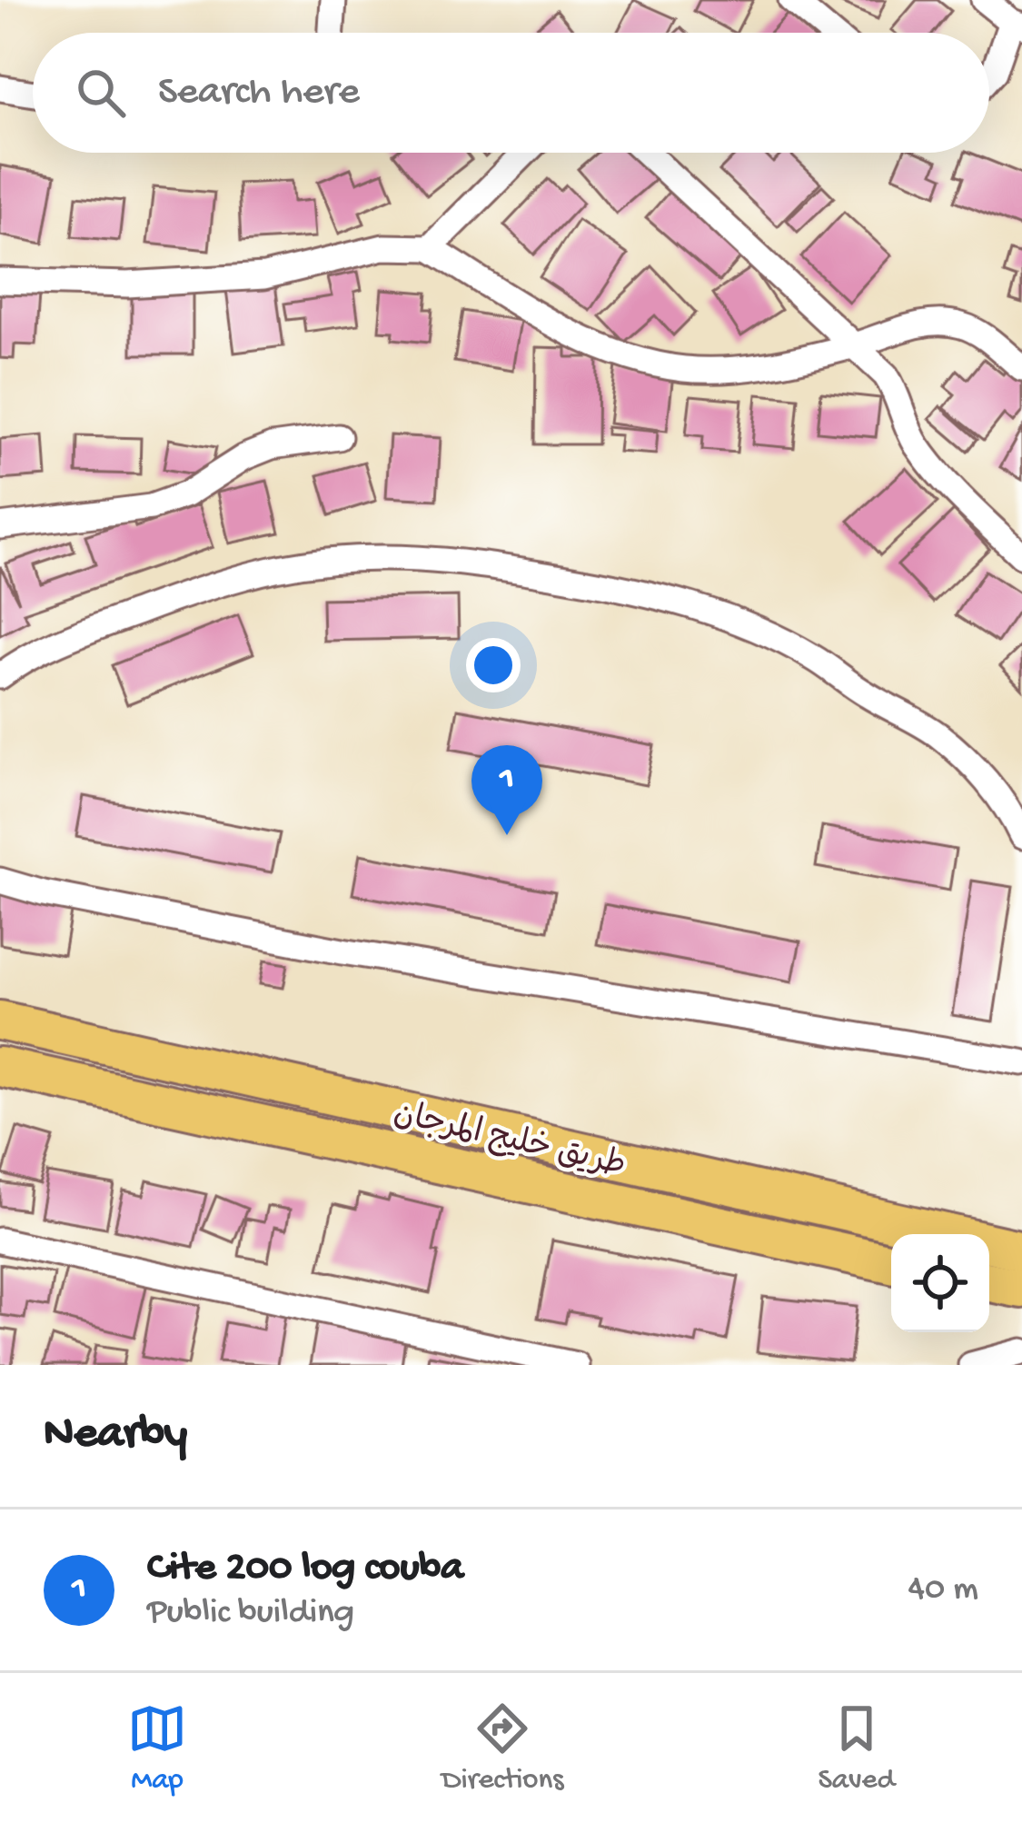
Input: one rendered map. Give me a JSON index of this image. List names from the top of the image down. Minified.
{"streets":{"main road":["طريق خليج المرجان"]},"page":{"search":"Search here","pins":"1","heading":"Nearby","list":[{"mark":"1","name":"Cite 200 log couba","note":"Public building","value":"40 m"}],"nav":["Map","Directions","Saved"]}}
